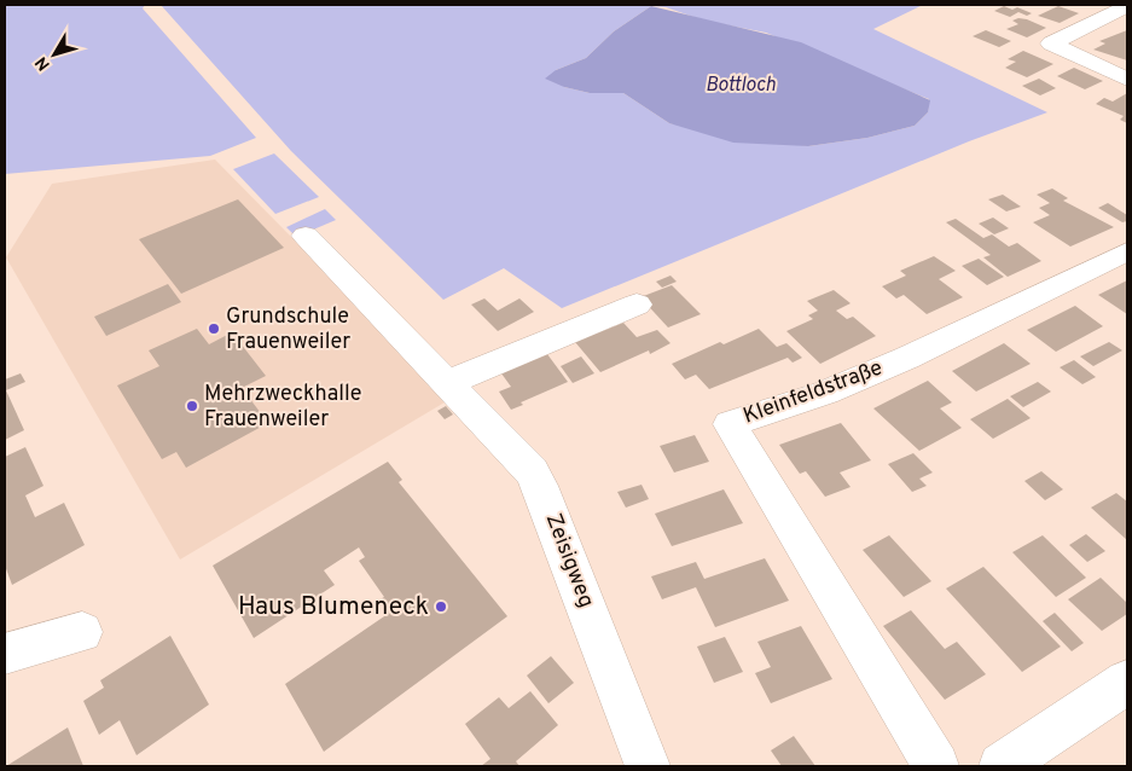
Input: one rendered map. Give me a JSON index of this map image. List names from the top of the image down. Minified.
{"streets":{"street":["Kleinfeldstraße","Zeisigweg"]},"water":["Bottloch"],"places":["Grundschule Frauenweiler","Mehrzweckhalle Frauenweiler","Haus Blumeneck"],"north":"bottom left"}
